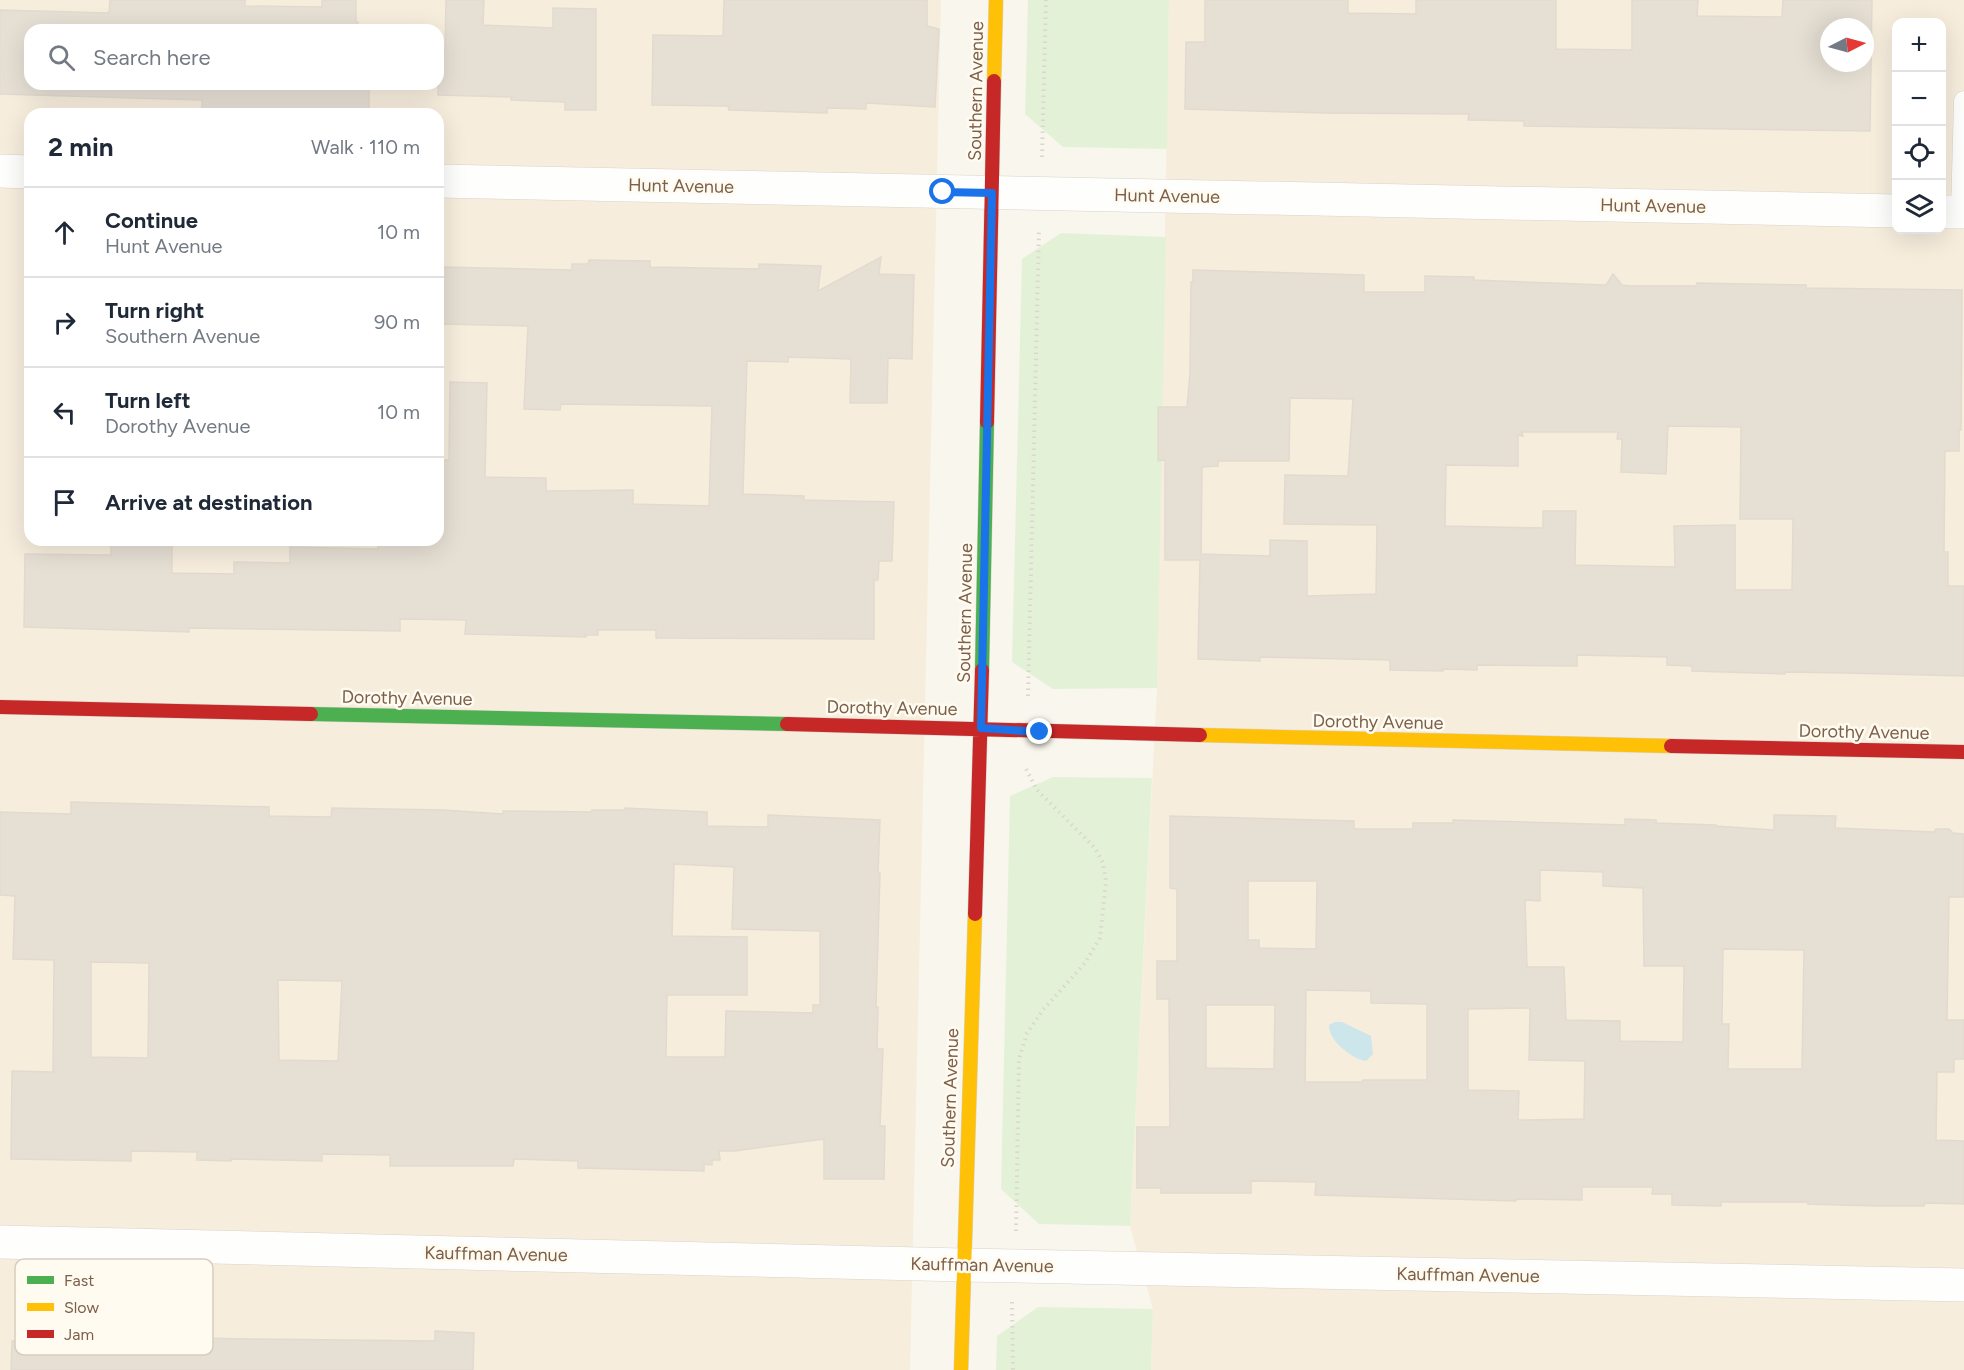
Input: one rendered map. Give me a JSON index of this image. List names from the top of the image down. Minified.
{"streets":{"street":["Southern Avenue","Hunt Avenue","Dorothy Avenue","Kauffman Avenue"]},"crossings":[["Southern Avenue","Hunt Avenue"],["Southern Avenue","Dorothy Avenue"],["Southern Avenue","Kauffman Avenue"]],"legend":["Fast","Slow","Jam"],"north":"right","page":{"map_buttons":["+","−"],"search":"Search here","heading":["2 min","Walk · 110 m"],"list":[["Continue","Hunt Avenue","10 m"],["Turn right","Southern Avenue","90 m"],["Turn left","Dorothy Avenue","10 m"],"Arrive at destination"]}}
